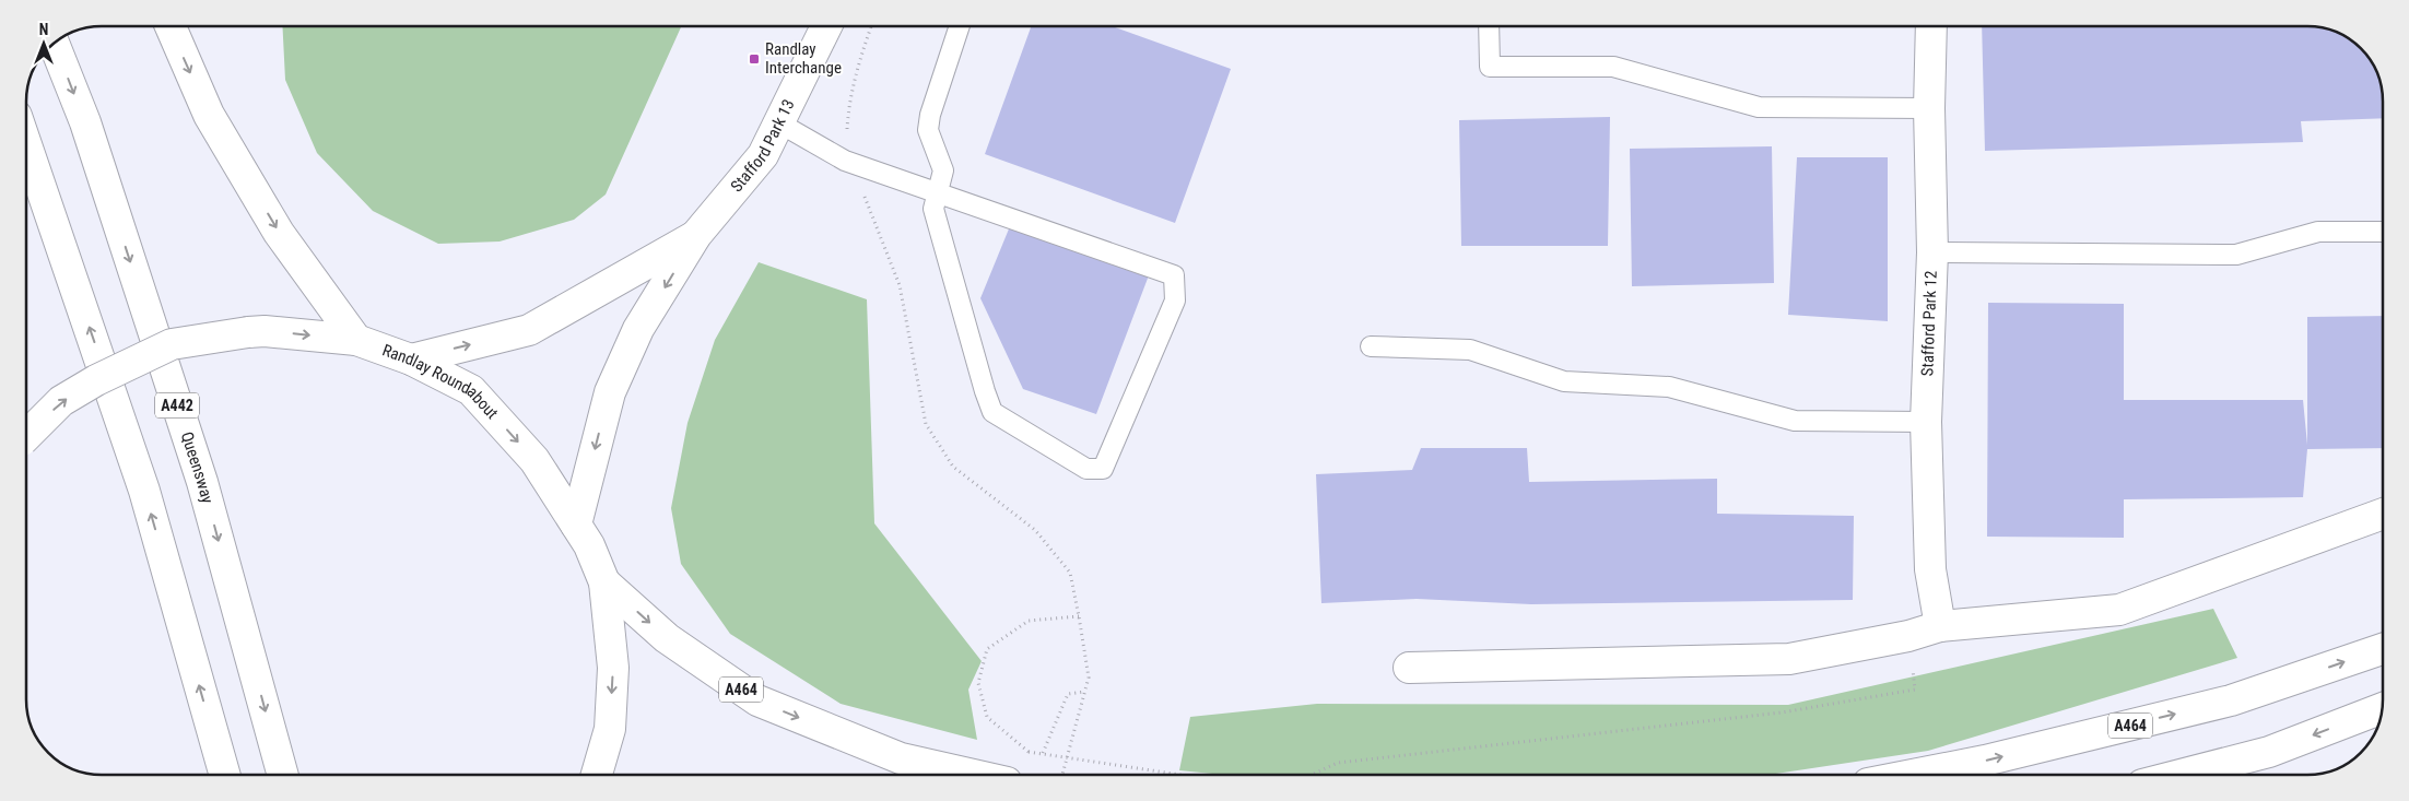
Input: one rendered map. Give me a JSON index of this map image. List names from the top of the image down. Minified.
{"streets":{"main road":["Stafford Park 13","Stafford Park 12","Randlay Roundabout","A442","Queensway","A464"]},"crossings":[["Randlay Roundabout","A464"]],"places":{"transit":["Randlay Interchange"]},"north":"top"}
